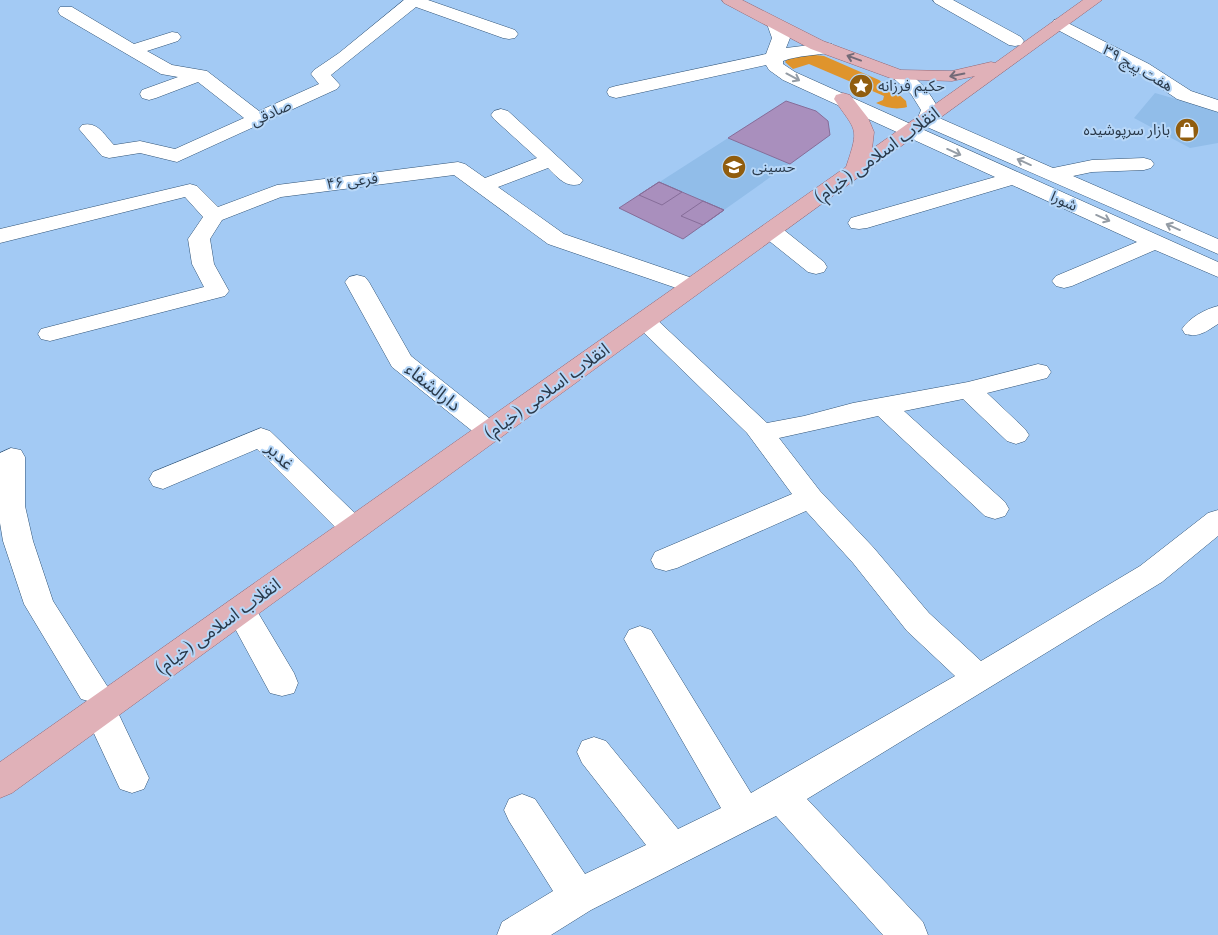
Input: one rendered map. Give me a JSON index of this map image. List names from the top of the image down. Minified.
{"streets":{"main road":["انقلاب اسلامی (خیام)"],"street":["هفت پیچ ۳۹","صادقی","فرعی ۴۶","شورا","دارالشفاء","غدیر"]},"crossings":[["هفت پیچ ۳۹","انقلاب اسلامی (خیام)"],["انقلاب اسلامی (خیام)","فرعی ۴۶"],["انقلاب اسلامی (خیام)","شورا"],["انقلاب اسلامی (خیام)","دارالشفاء"],["انقلاب اسلامی (خیام)","غدیر"]],"places":{"place":["حکیم فرزانه"],"shop":["بازار سرپوشیده"],"school or university":["حسینی"]}}
